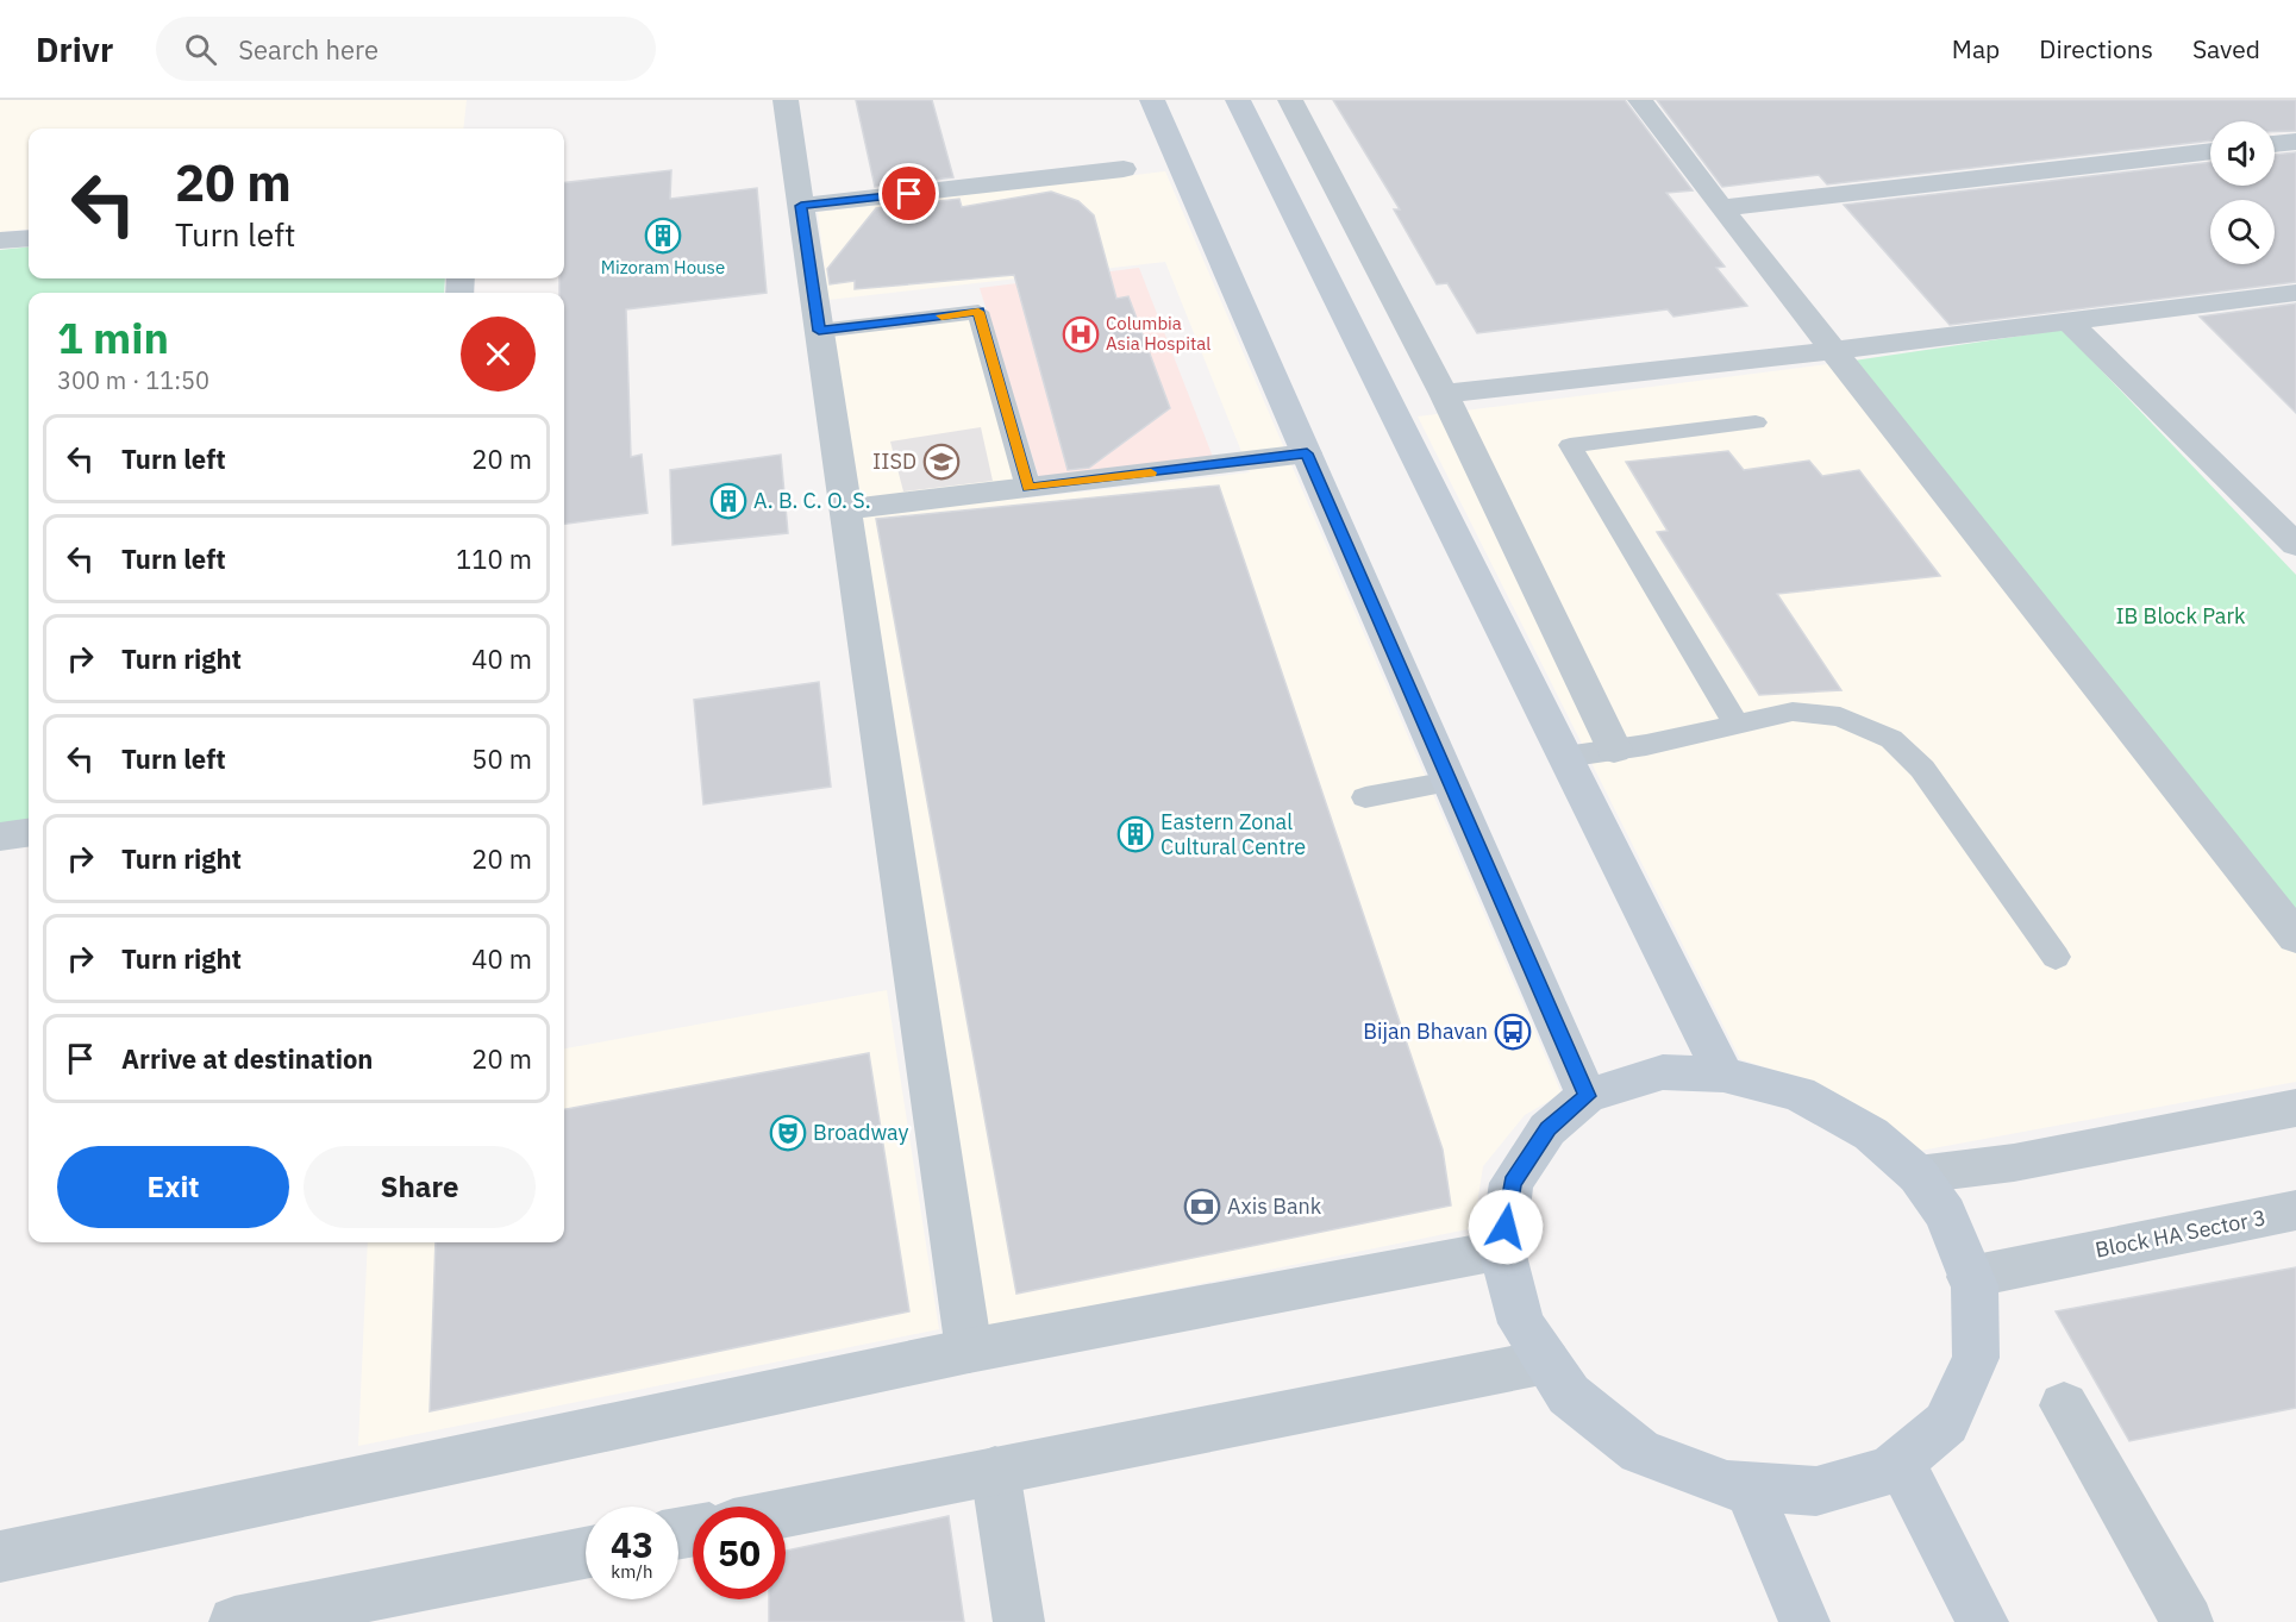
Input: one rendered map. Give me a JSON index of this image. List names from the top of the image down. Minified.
{"streets":{"street":["Block HA Sector 3"]},"parks":["IB Block Park"],"places":{"building":["Mizoram House","A. B. C. O. S.","Eastern Zonal Cultural Centre"],"hospital":["Columbia Asia Hospital"],"school or university":["IISD"],"bus stop":["Bijan Bhavan"],"theatre":["Broadway"],"bank":["Axis Bank"]},"page":{"header":"Drivr","search":"Search here","nav":["Map","Directions","Saved"],"turn":["20 m","Turn left"],"heading":["1 min","300 m · 11:50"],"list":[{"name":"Turn left","value":"20 m"},{"name":"Turn left","value":"110 m"},{"name":"Turn right","value":"40 m"},{"name":"Turn left","value":"50 m"},{"name":"Turn right","value":"20 m"},{"name":"Turn right","value":"40 m"},{"name":"Arrive at destination","value":"20 m"}],"buttons":["Exit","Share"],"speed":"43 km/h","limit":"50"}}
